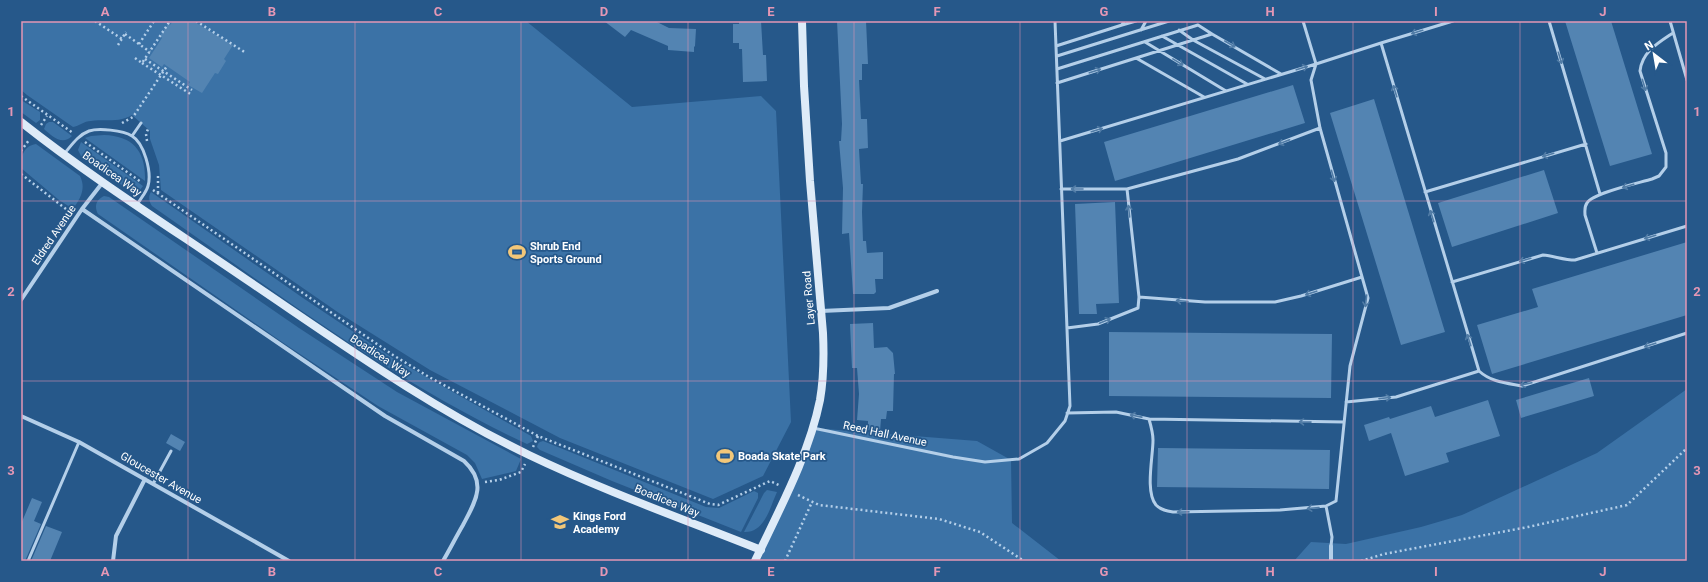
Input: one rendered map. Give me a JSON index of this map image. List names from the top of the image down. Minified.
{"streets":{"street":["Boadicea Way","Eldred Avenue","Layer Road","Gloucester Avenue"],"lane":["Reed Hall Avenue"]},"crossings":[["Boadicea Way","Eldred Avenue"],["Boadicea Way","Layer Road"],["Layer Road","Reed Hall Avenue"]],"places":{"sports":["Shrub End Sports Ground","Boada Skate Park"],"school or university":["Kings Ford Academy"]},"north":"top left","grid":{"columns":["A","B","C","D","E","F","G","H","I","J"],"rows":["1","2","3"]}}
